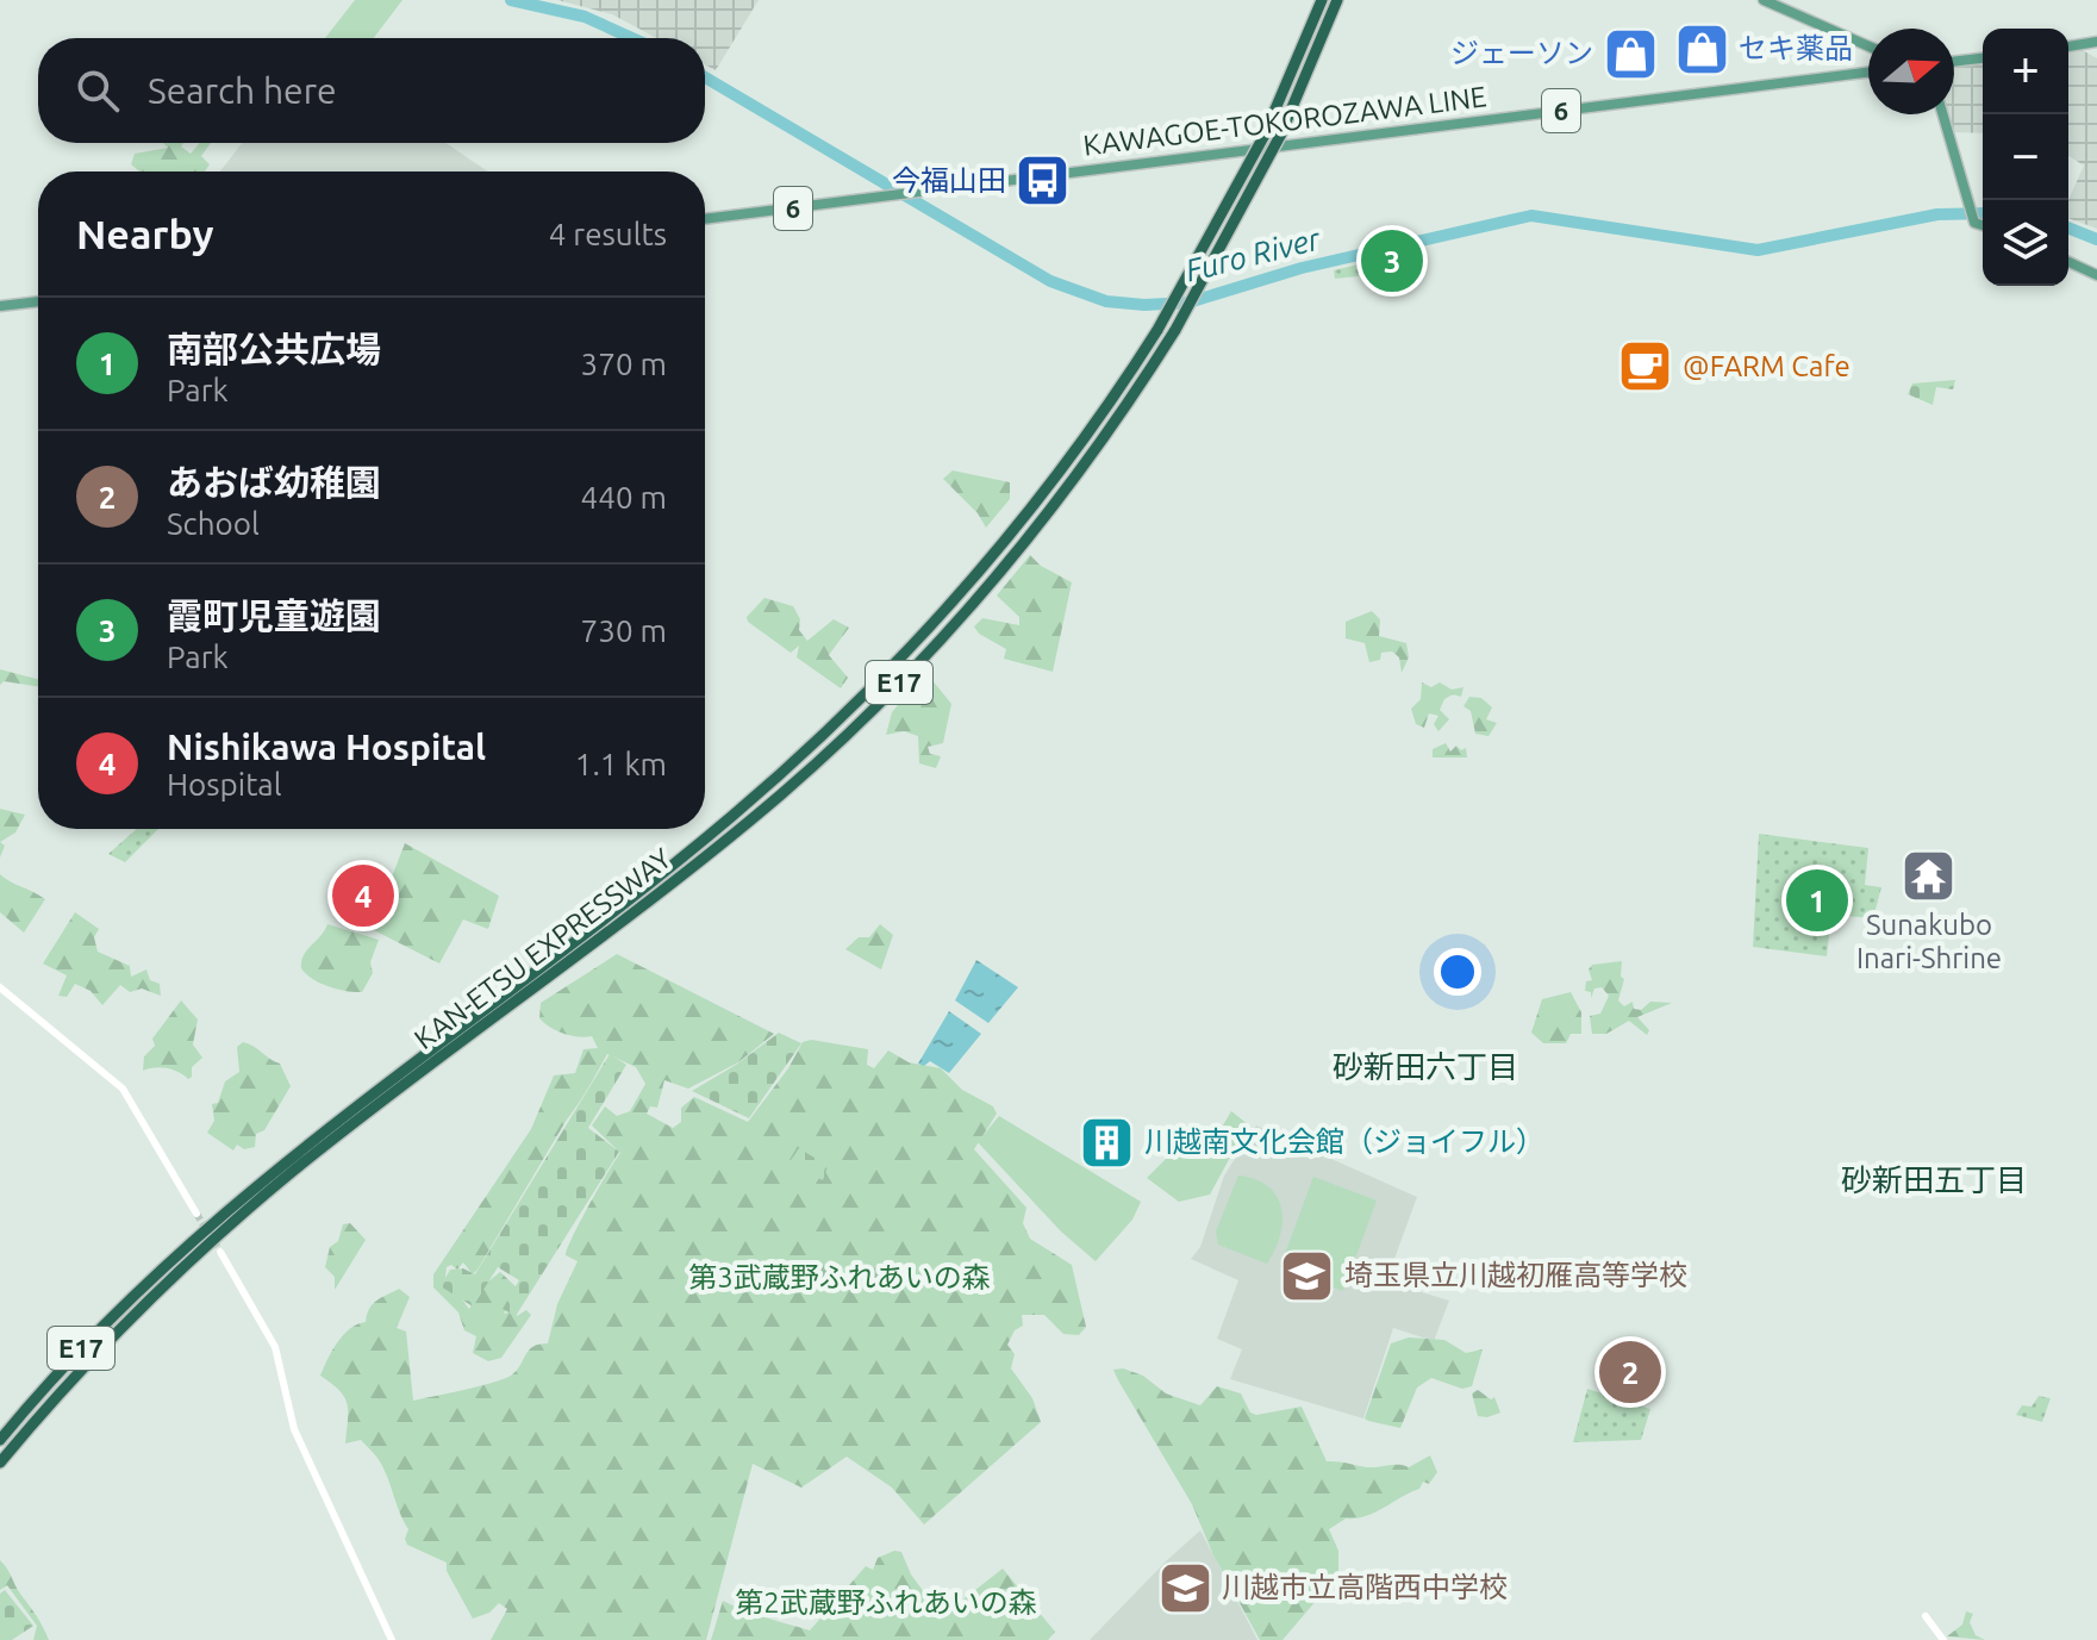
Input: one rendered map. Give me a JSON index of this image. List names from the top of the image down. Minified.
{"streets":{"highway":["E17","KAN-ETSU EXPRESSWAY"],"main road":["6","KAWAGOE-TOKOROZAWA LINE"]},"districts":["砂新田六丁目","砂新田五丁目"],"water":["Furo River"],"parks":["第3武蔵野ふれあいの森","第2武蔵野ふれあいの森"],"places":{"shop":["セキ薬品","ジェーソン"],"bus stop":["今福山田"],"cafe":["@FARM Cafe"],"temple":["Sunakubo Inari-Shrine"],"building":["川越南文化会館（ジョイフル）"],"school or university":["埼玉県立川越初雁高等学校","川越市立高階西中学校"]},"north":"right","page":{"map_buttons":["+","−"],"search":"Search here","heading":["Nearby","4 results"],"pins":["3","4","1","2"],"list":[{"mark":"1","name":"南部公共広場","note":"Park","value":"370 m"},{"mark":"2","name":"あおば幼稚園","note":"School","value":"440 m"},{"mark":"3","name":"霞町児童遊園","note":"Park","value":"730 m"},{"mark":"4","name":"Nishikawa Hospital","note":"Hospital","value":"1.1 km"}]}}
